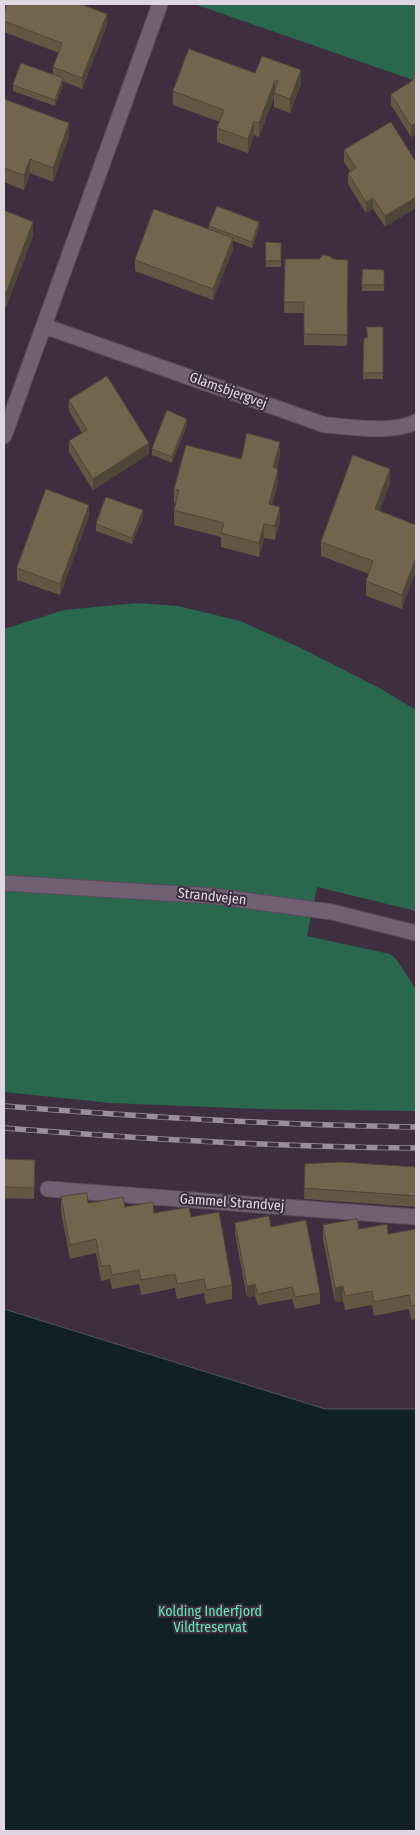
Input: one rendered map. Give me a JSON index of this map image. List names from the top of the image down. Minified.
{"streets":{"street":["Glamsbjergvej","Strandvejen","Gammel Strandvej"]},"parks":["Kolding Inderfjord Vildtreservat"]}
